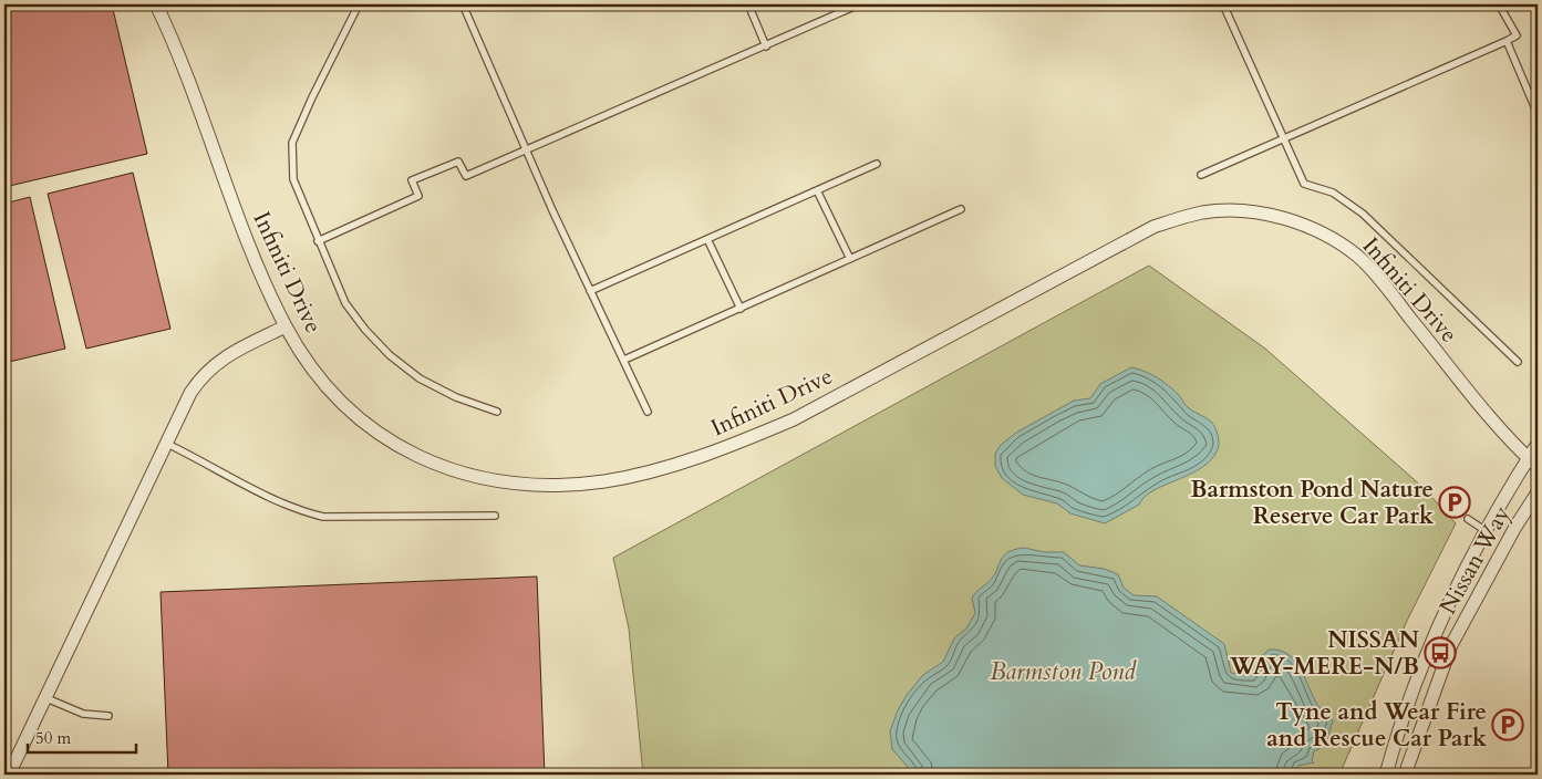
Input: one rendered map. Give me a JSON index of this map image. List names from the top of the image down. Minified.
{"streets":{"street":["Infiniti Drive","Nissan Way"]},"crossings":[["Infiniti Drive","Nissan Way"]],"water":["Barmston Pond"],"places":{"parking":["Barmston Pond Nature Reserve Car Park","Tyne and Wear Fire and Rescue Car Park"],"bus stop":["NISSAN WAY-MERE-N/B"]},"scale_bar":"50 m"}
